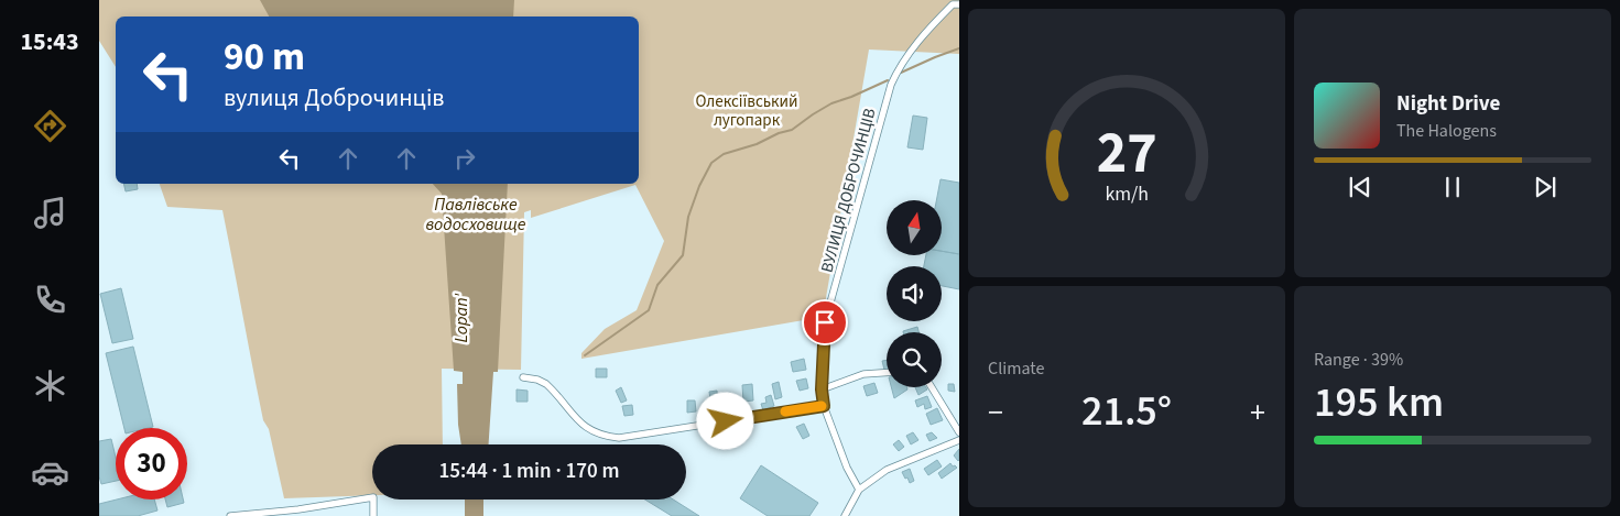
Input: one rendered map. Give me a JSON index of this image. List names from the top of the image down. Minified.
{"streets":{"street":["ВУЛИЦЯ ДОБРОЧИНЦІВ"]},"water":["Павлівське водосховище","Lopan'"],"parks":["Олексіївський лугопарк"],"north":"top","page":{"tabs":"15:43","turn":["90 m","вулиця Доброчинців"],"song":["Night Drive","The Halogens"],"tile":["Climate",["Range · 39%","195 km"]],"heat":["−","21.5°","+"],"limit":"30","trip":"15:44 · 1 min · 170 m","gauge":["27","km/h"]}}
